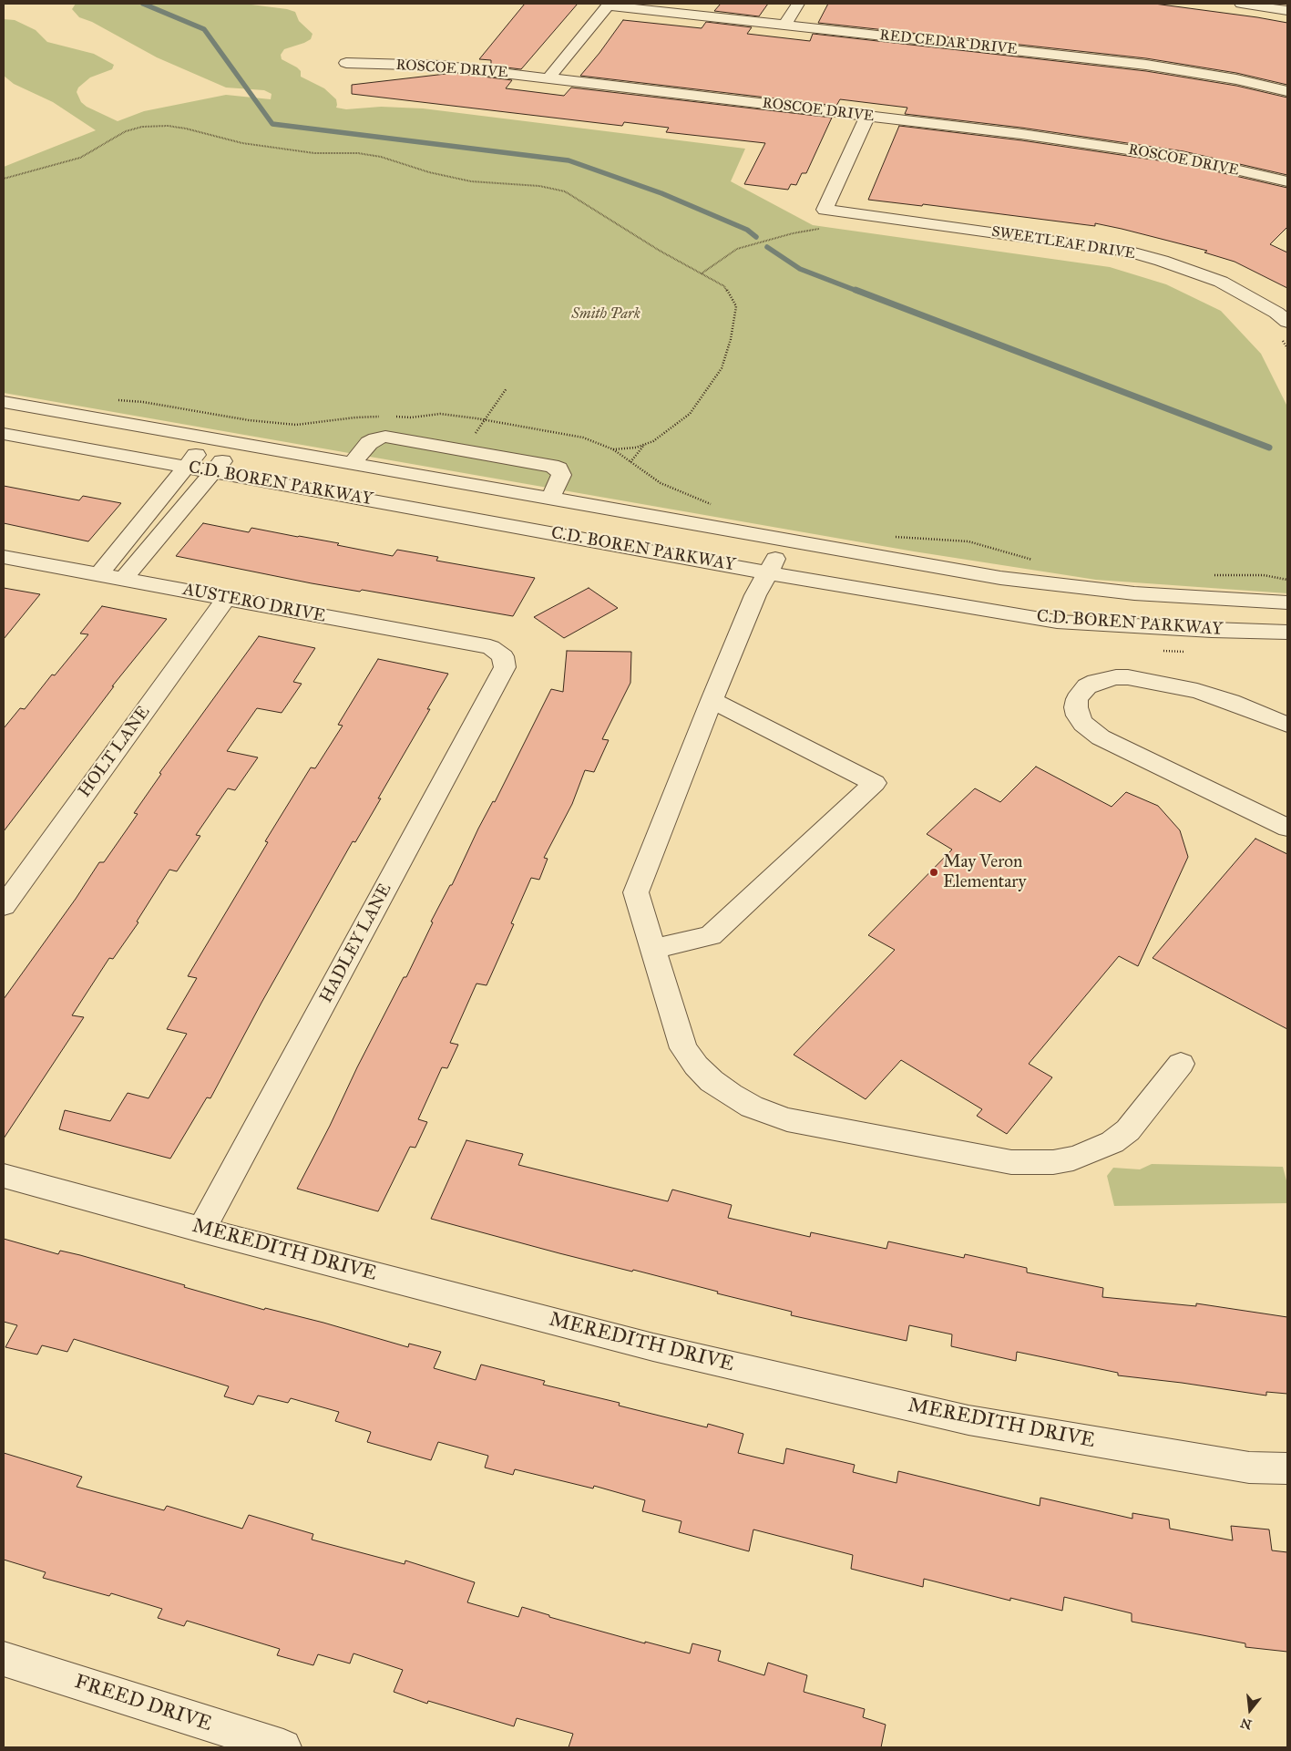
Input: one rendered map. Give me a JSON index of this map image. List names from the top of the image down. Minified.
{"streets":{"street":["RED CEDAR DRIVE","ROSCOE DRIVE","SWEETLEAF DRIVE","C.D. BOREN PARKWAY","AUSTERO DRIVE","HOLT LANE","HADLEY LANE","MEREDITH DRIVE","FREED DRIVE"]},"crossings":[["ROSCOE DRIVE","SWEETLEAF DRIVE"],["AUSTERO DRIVE","HOLT LANE"],["AUSTERO DRIVE","HADLEY LANE"],["HADLEY LANE","MEREDITH DRIVE"]],"parks":["Smith Park"],"places":["May Veron Elementary"],"north":"bottom"}
